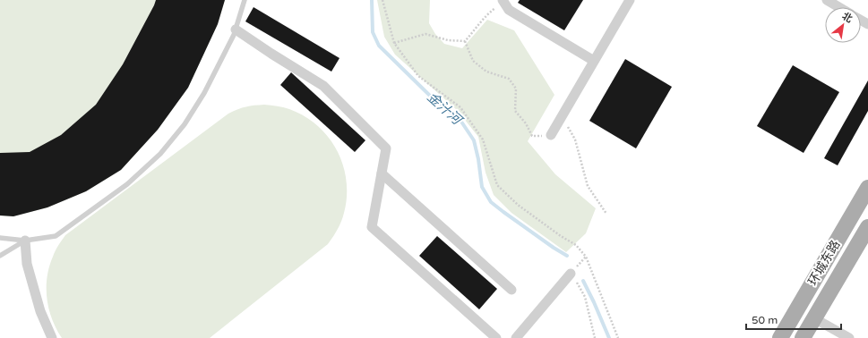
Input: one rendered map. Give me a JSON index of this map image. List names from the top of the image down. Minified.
{"streets":{"main road":["环城东路"]},"water":["金汁河"],"scale_bar":"50 m","north":"top right"}
